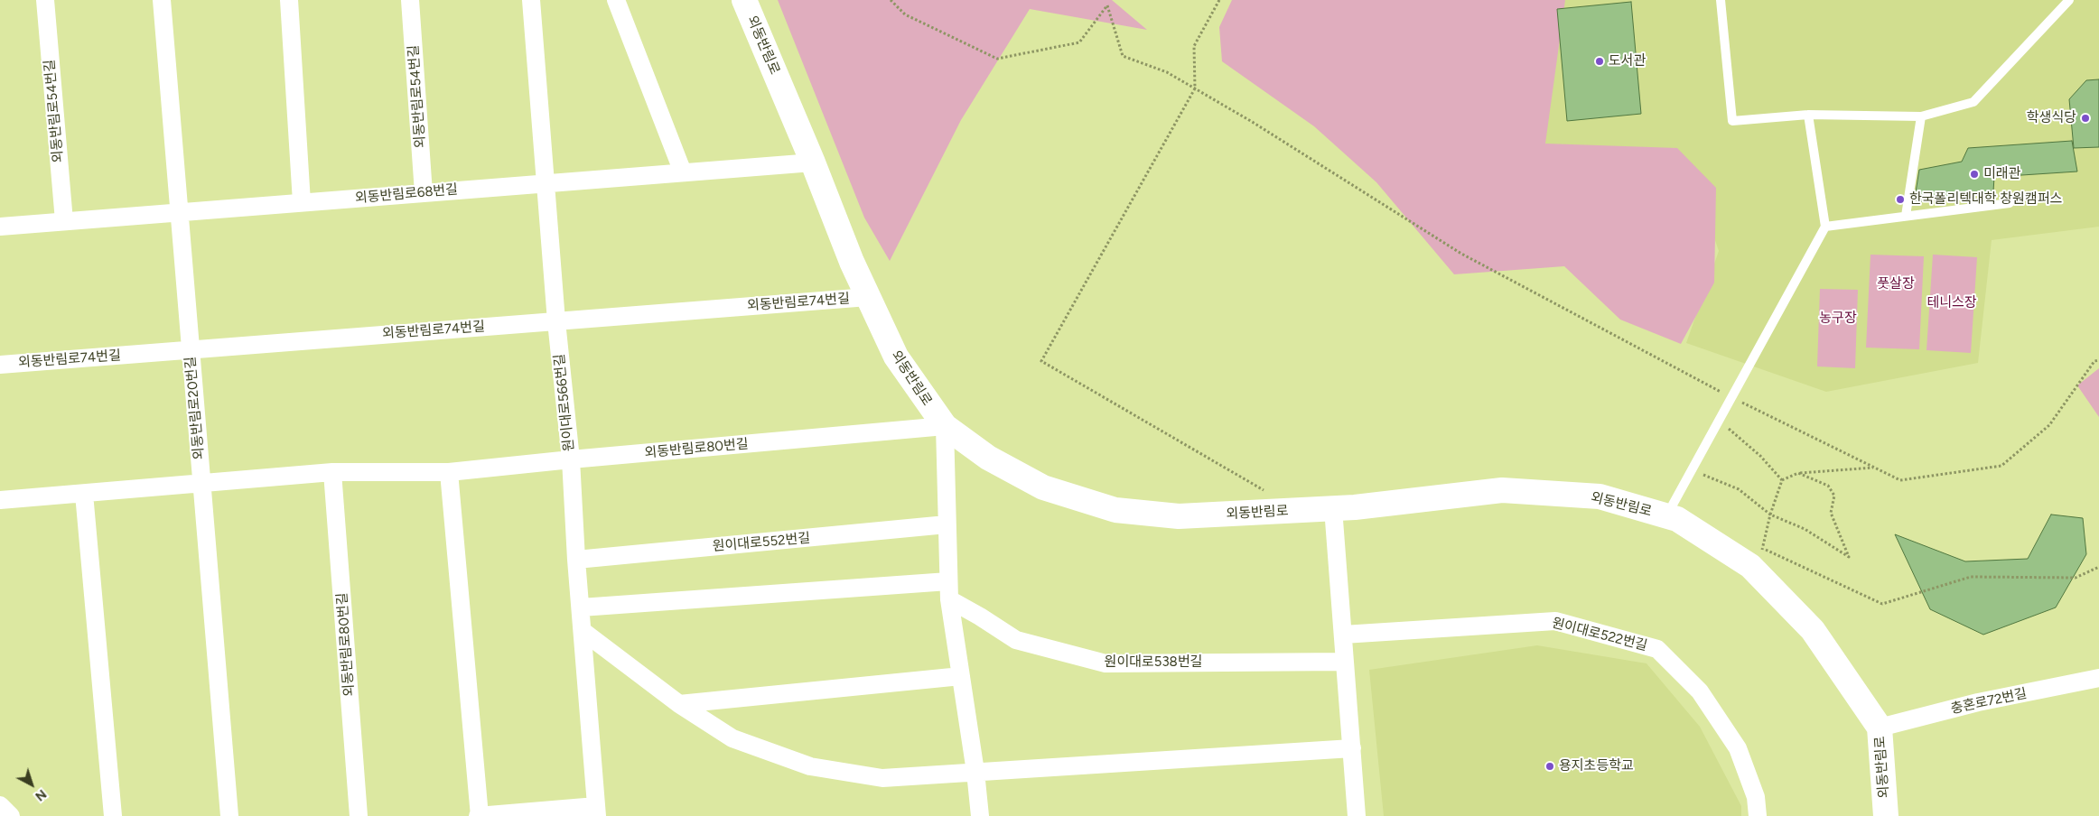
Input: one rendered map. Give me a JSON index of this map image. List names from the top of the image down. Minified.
{"streets":{"main road":["외동반림로"],"street":["외동반림로54번길","외동반림로68번길","외동반림로74번길","원이대로566번길","외동반림로20번길","외동반림로80번길","원이대로552번길","원이대로522번길","원이대로538번길","충혼로72번길"]},"crossings":[["외동반림로","외동반림로68번길"],["외동반림로","외동반림로74번길"],["외동반림로","외동반림로80번길"],["외동반림로","충혼로72번길"],["외동반림로54번길","외동반림로68번길"],["외동반림로68번길","원이대로566번길"],["외동반림로68번길","외동반림로20번길"],["외동반림로74번길","원이대로566번길"],["외동반림로74번길","외동반림로20번길"],["원이대로566번길","외동반림로80번길"],["원이대로566번길","원이대로552번길"],["외동반림로20번길","외동반림로80번길"]],"parks":["풋살장","테니스장","농구장"],"places":["도서관","학생식당","미래관","한국폴리텍대학 창원캠퍼스","용지초등학교"],"north":"bottom right"}
